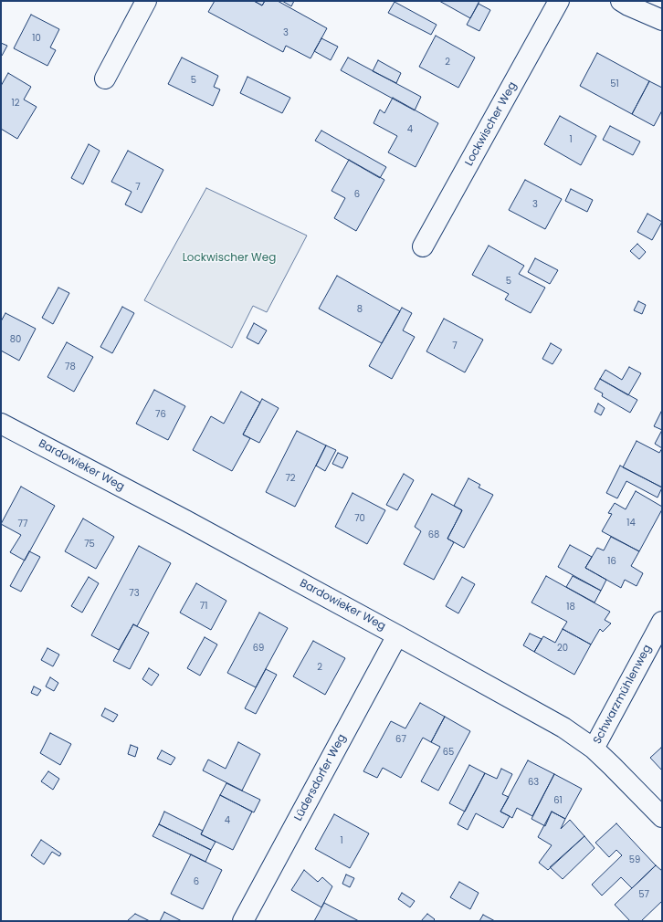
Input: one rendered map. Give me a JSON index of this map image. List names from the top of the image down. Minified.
{"streets":{"street":["Lockwischer Weg","Bardowieker Weg","Schwarzmühlenweg","Lüdersdorfer Weg"]},"crossings":[["Bardowieker Weg","Schwarzmühlenweg"],["Bardowieker Weg","Lüdersdorfer Weg"]],"parks":["Lockwischer Weg"],"house_numbers":["3","10","2","5","51","12","4","1","7","6","3","5","8","80","7","78","76","72","70","14","77","68","75","16","73","71","18","69","20","2","67","65","63","61","4","1","59","6","57"]}
